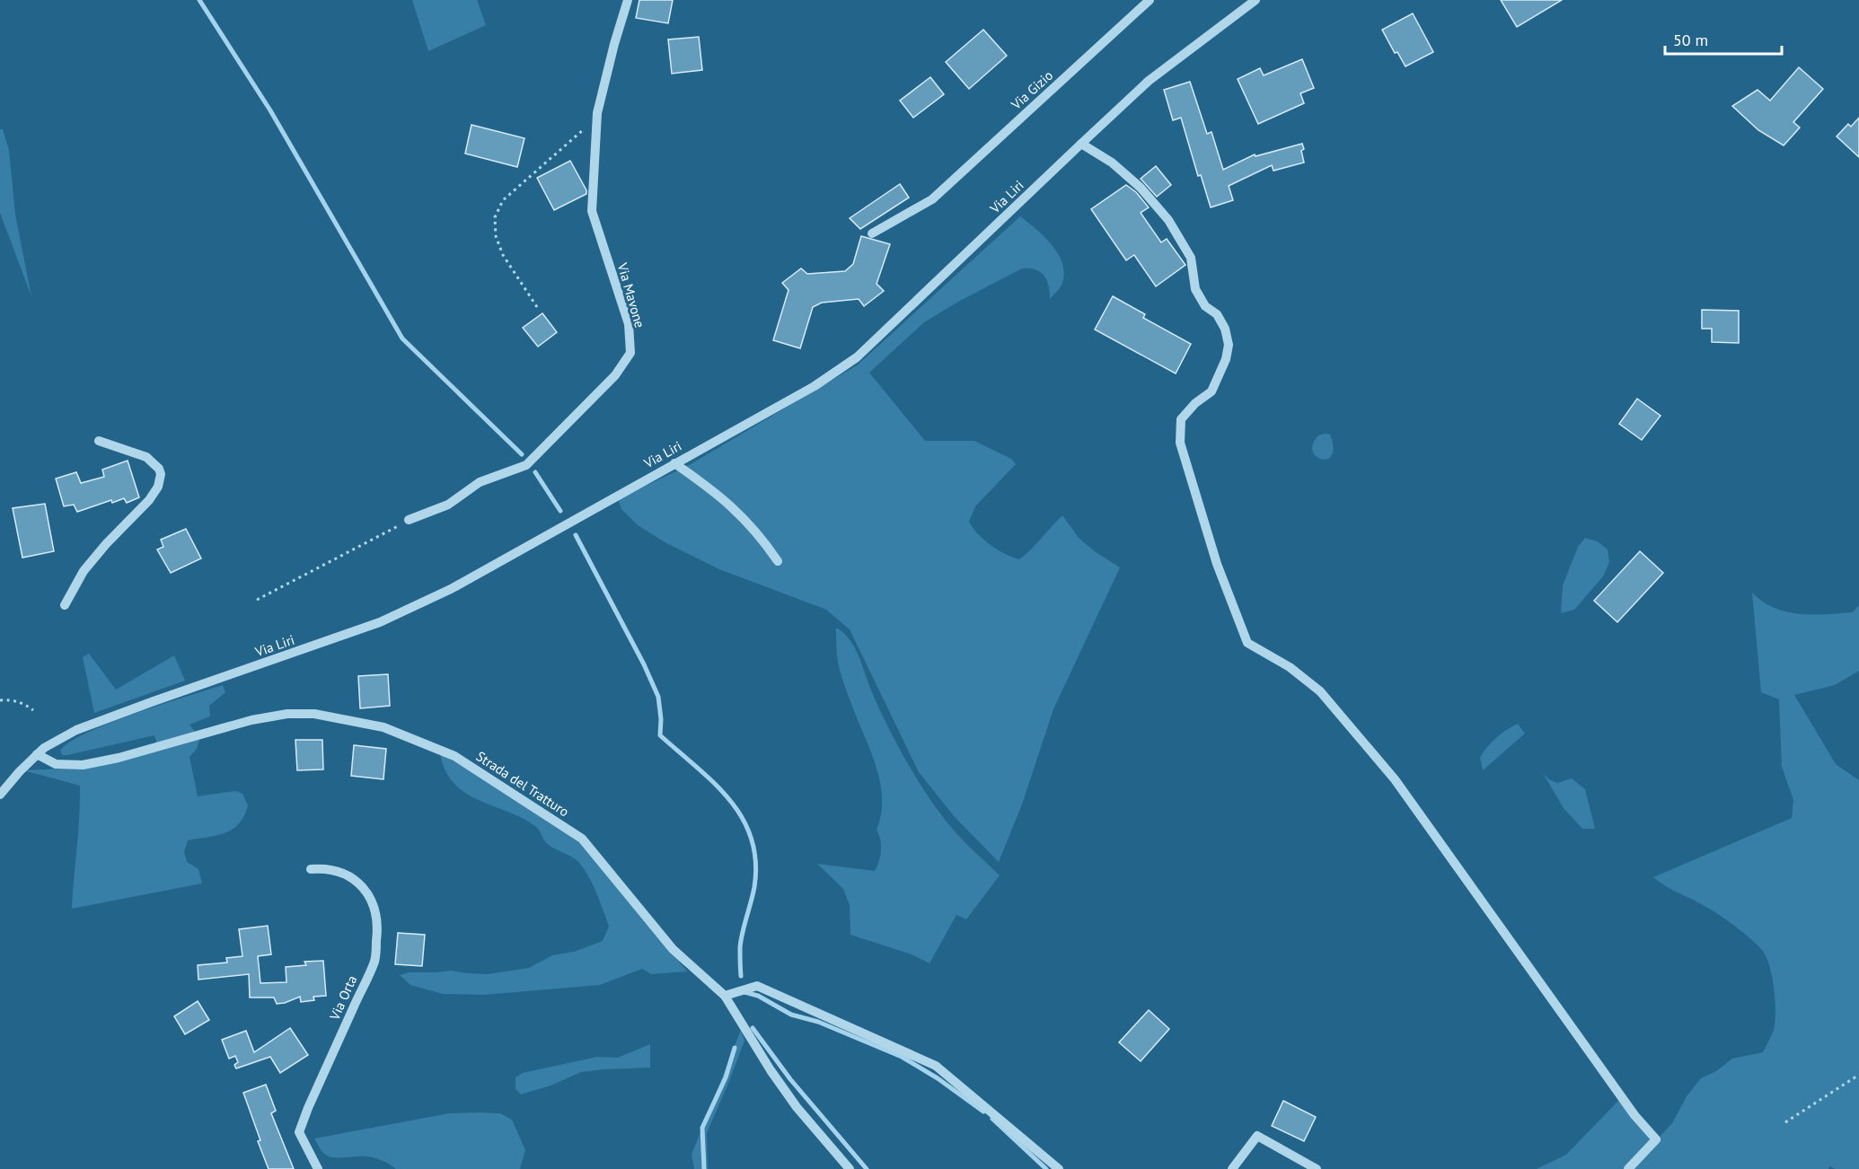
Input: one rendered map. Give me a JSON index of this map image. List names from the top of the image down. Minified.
{"streets":{"street":["Via Gizio","Via Liri","Via Mavone","Strada del Tratturo","Via Orta"]},"crossings":[["Via Liri","Strada del Tratturo"]],"scale_bar":"50 m"}
